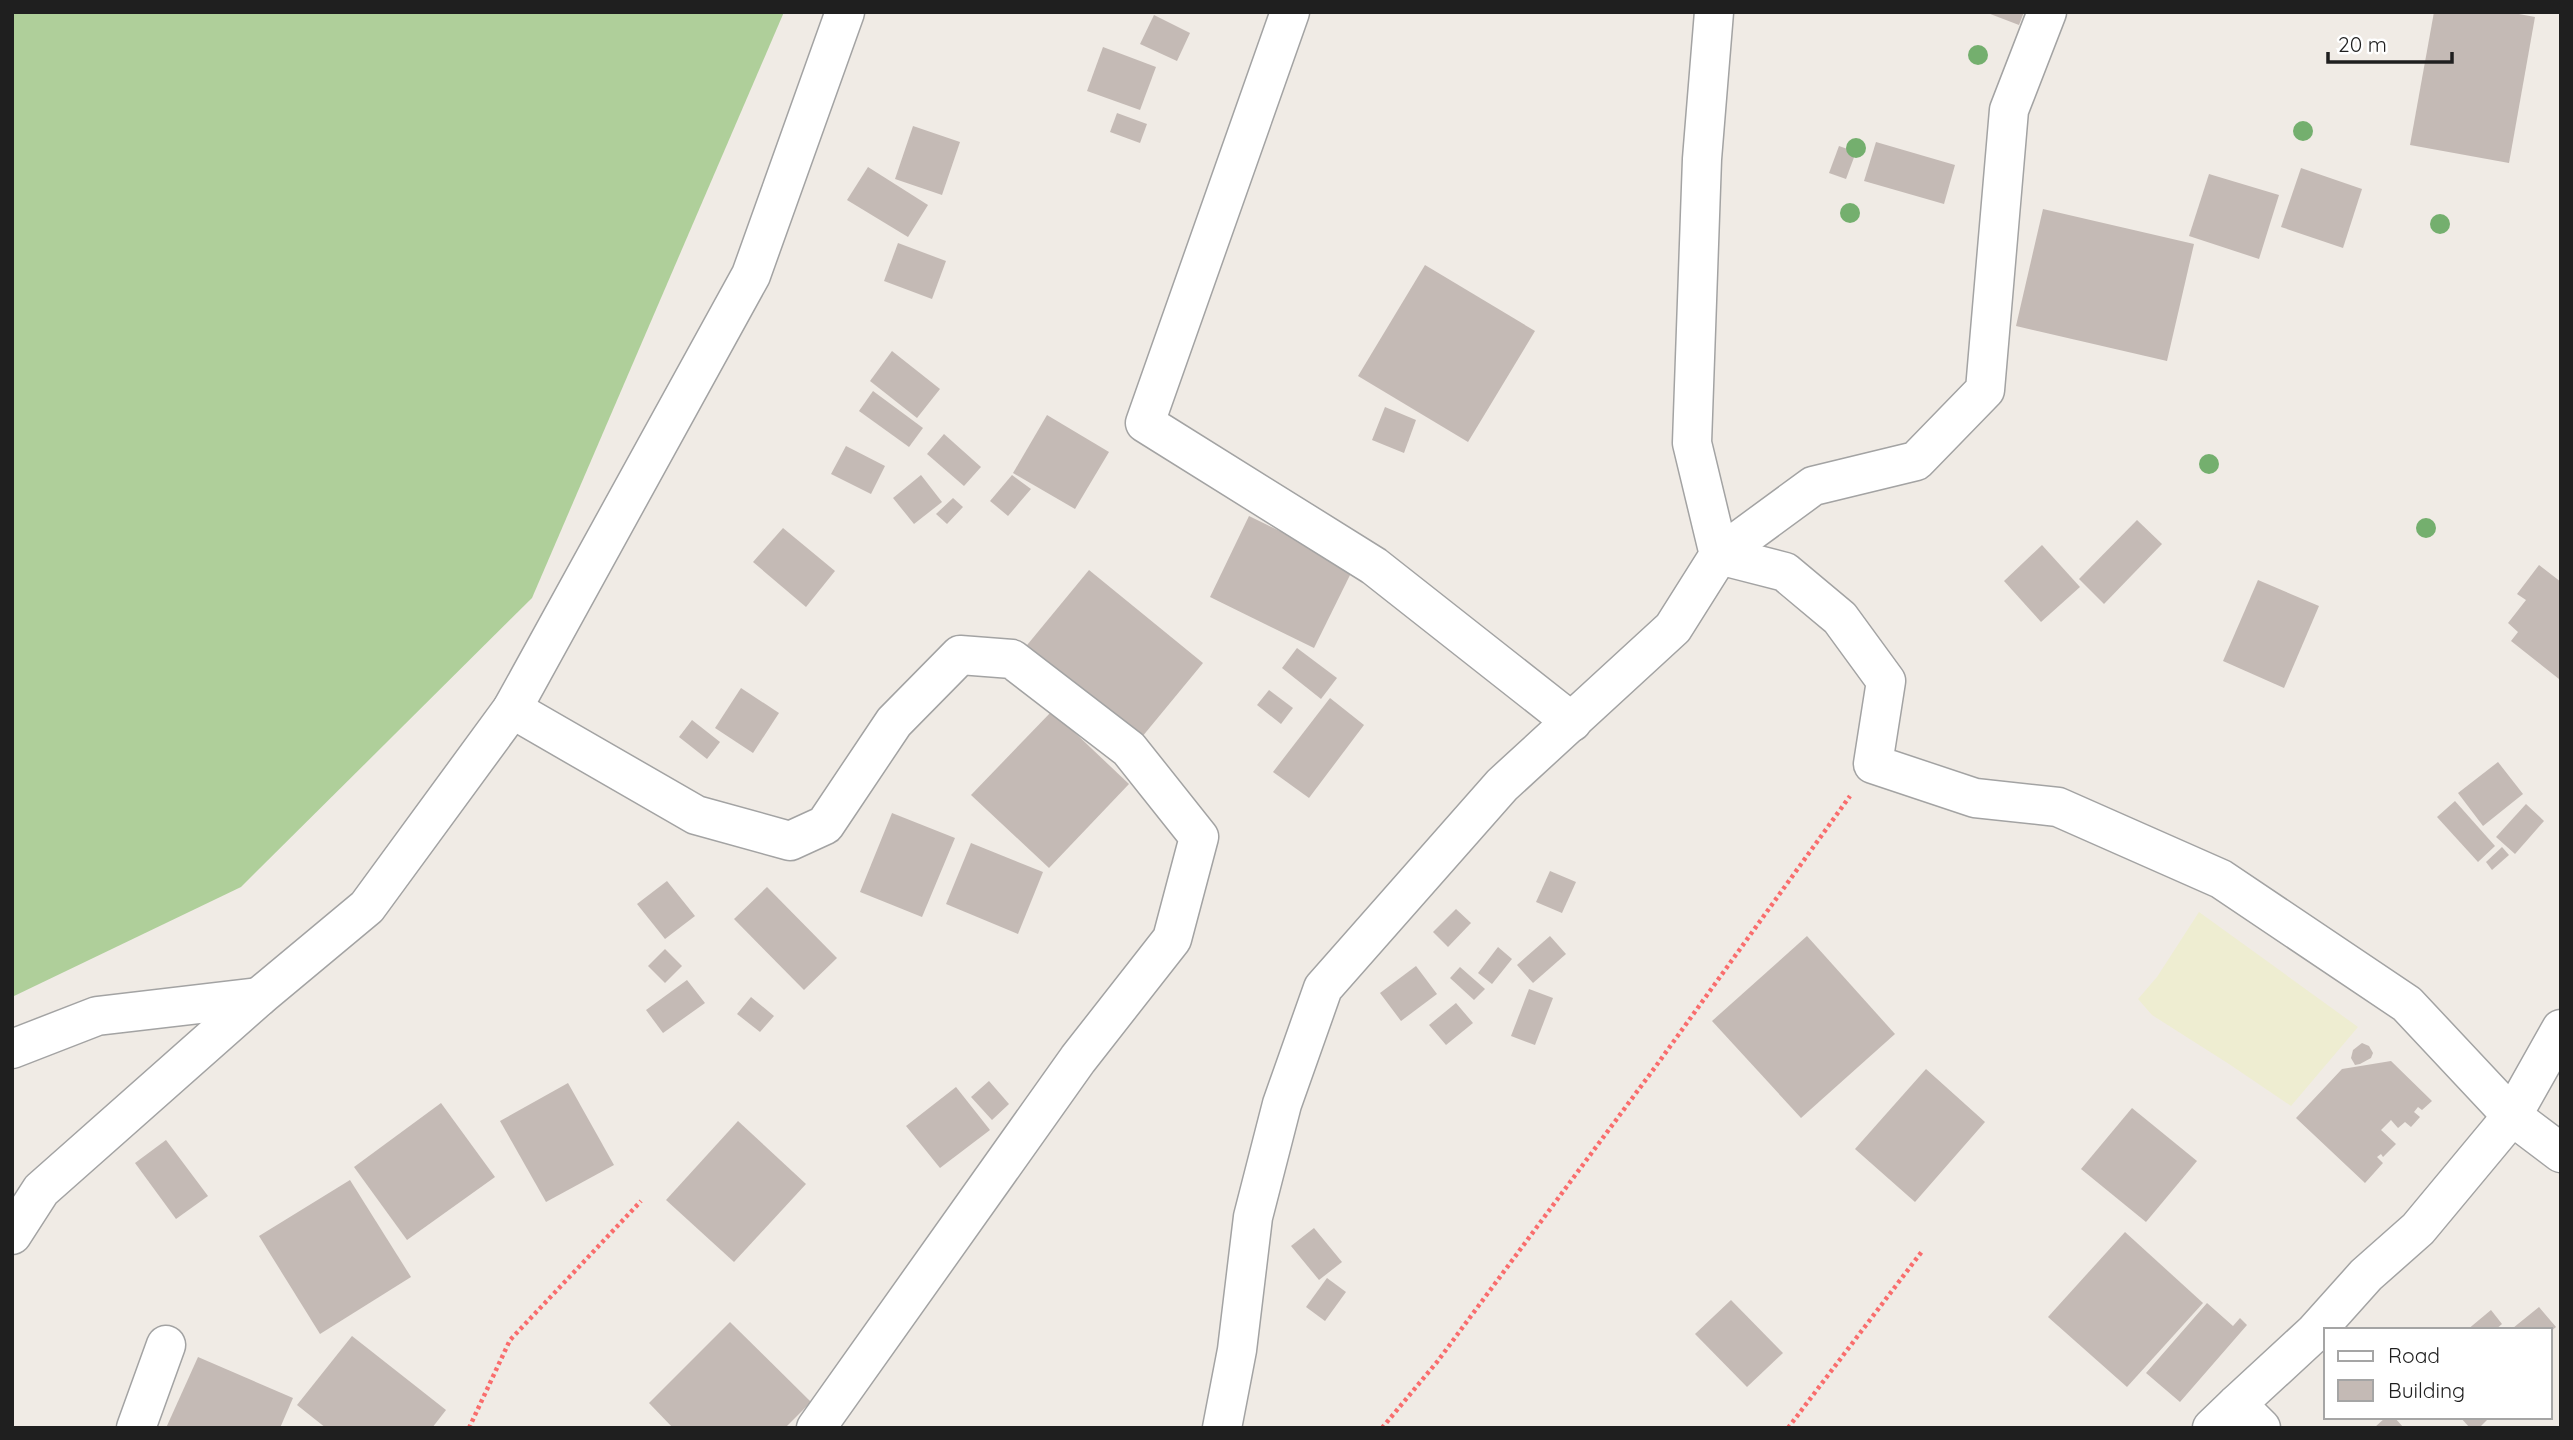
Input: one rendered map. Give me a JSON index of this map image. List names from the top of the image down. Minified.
{"legend":["Road","Building"],"scale_bar":"20 m"}
